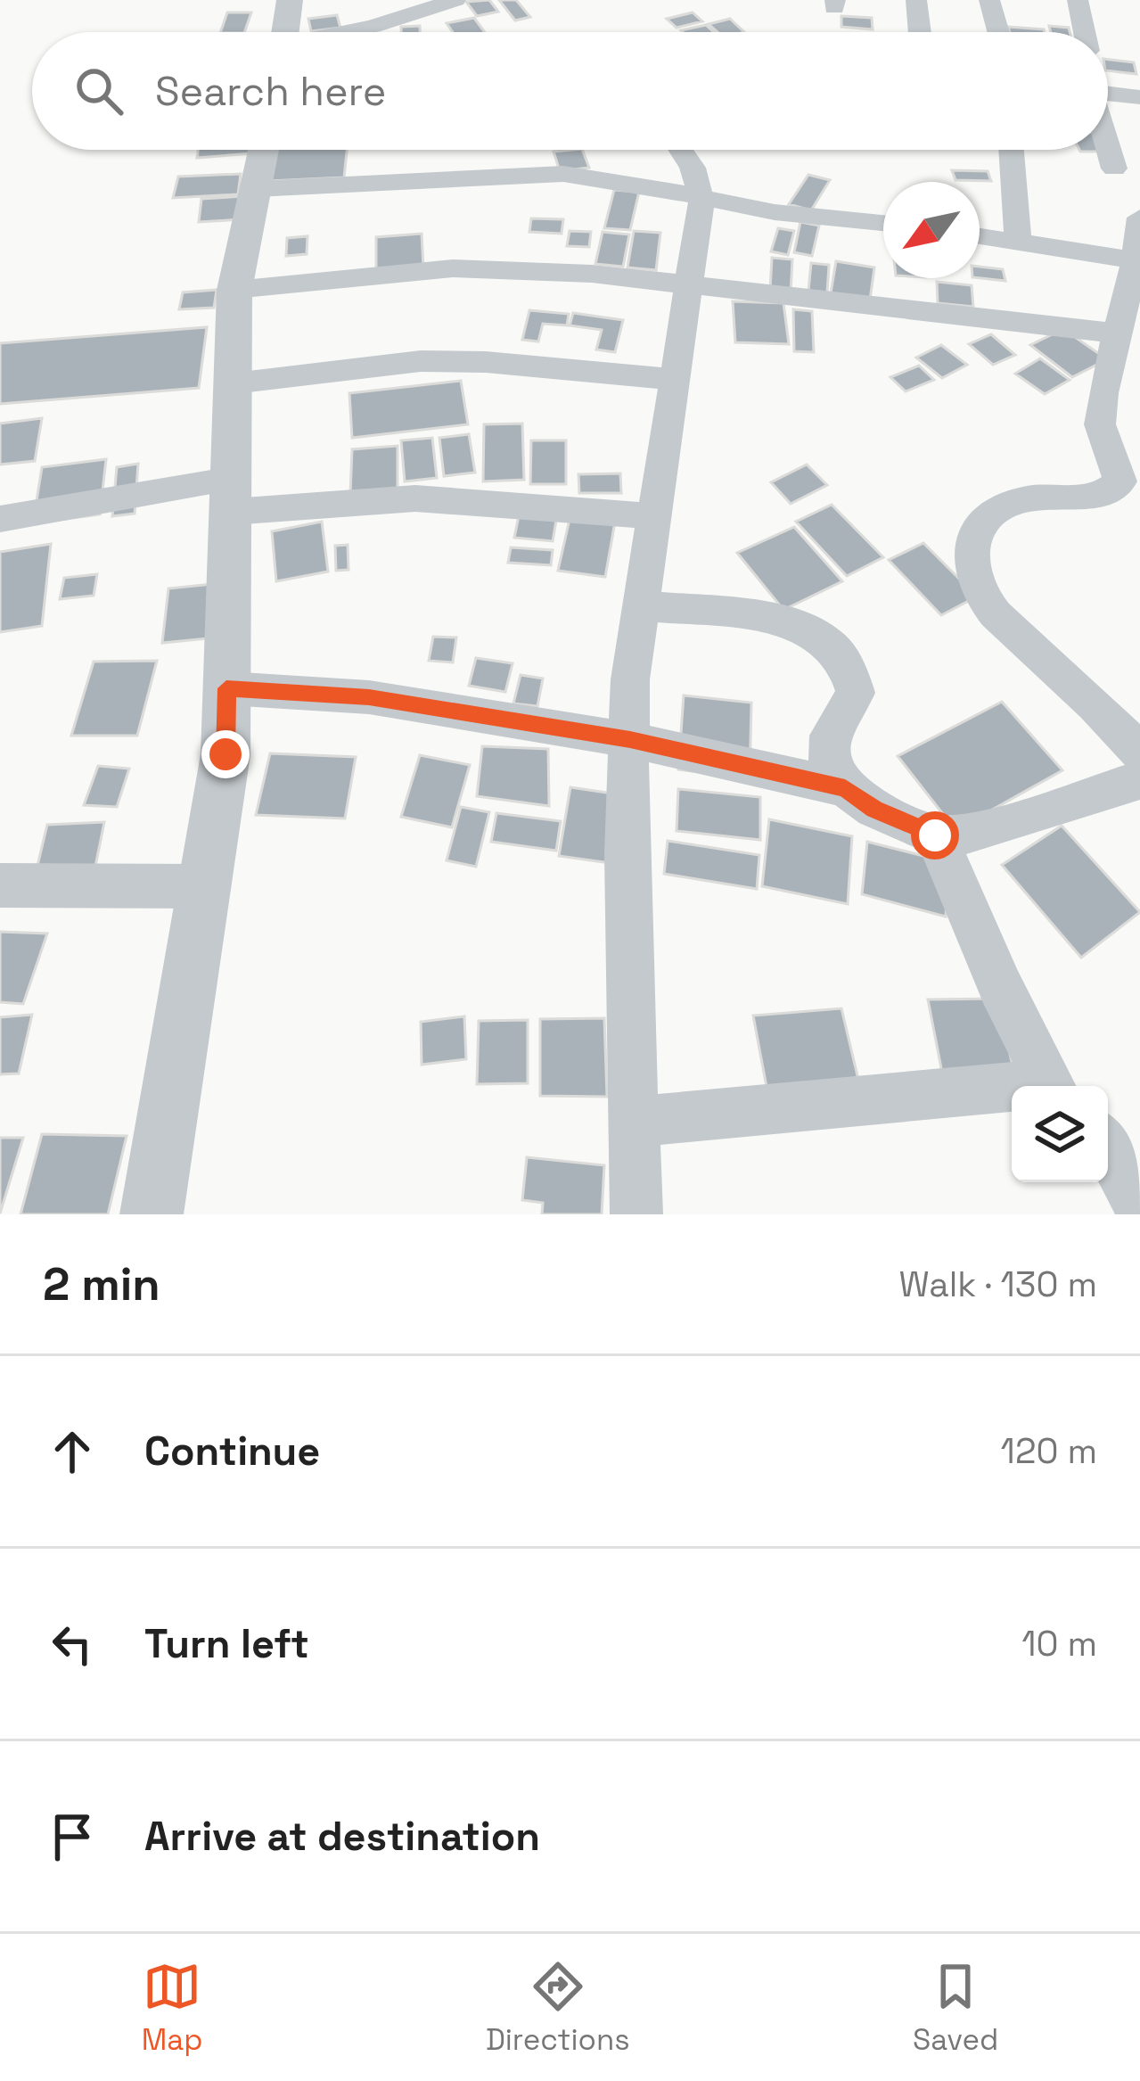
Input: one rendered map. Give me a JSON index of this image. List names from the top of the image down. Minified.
{"north":"bottom left","page":{"search":"Search here","heading":["2 min","Walk · 130 m"],"list":[["Continue","120 m"],["Turn left","10 m"],"Arrive at destination"],"nav":["Map","Directions","Saved"]}}
